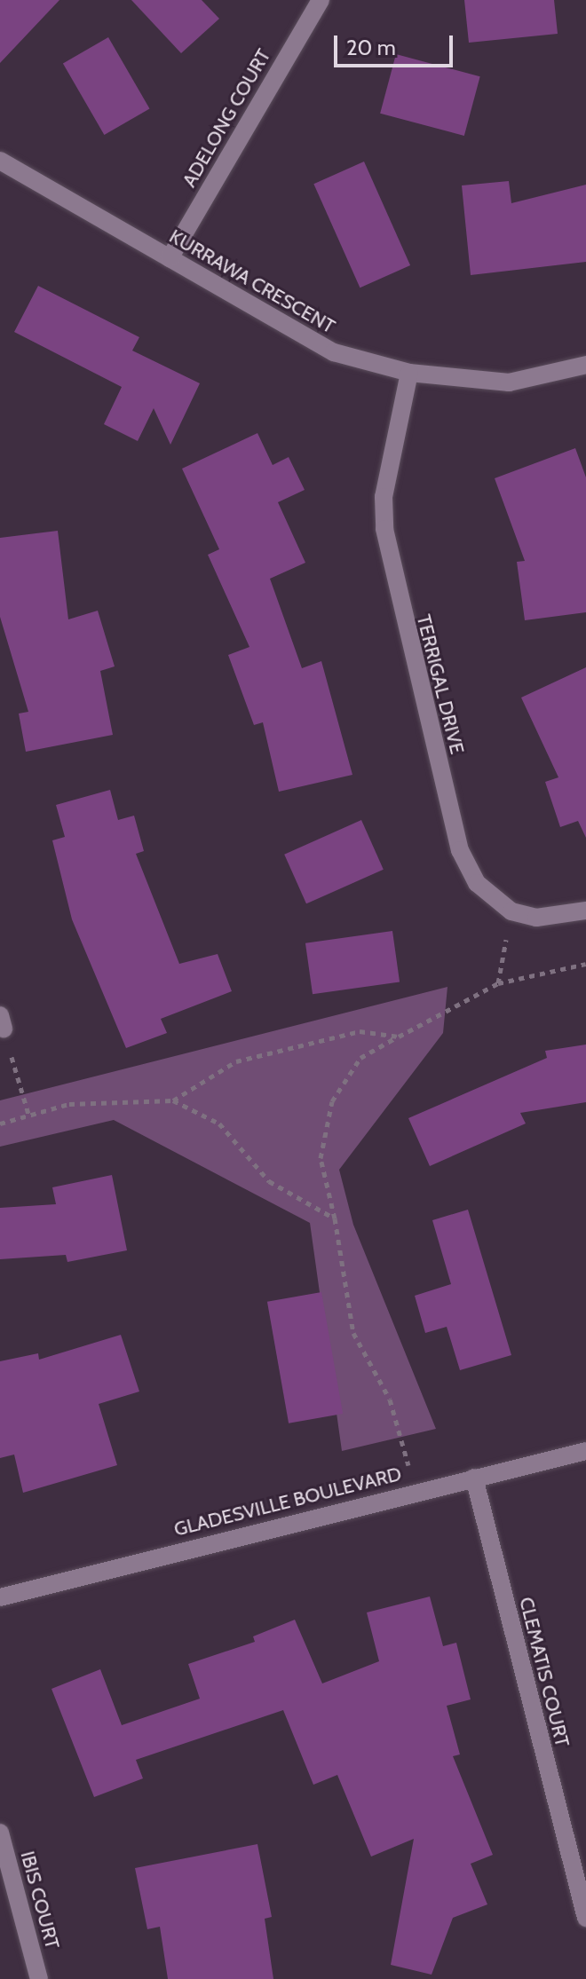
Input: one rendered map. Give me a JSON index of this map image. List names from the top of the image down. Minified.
{"streets":{"street":["ADELONG COURT","KURRAWA CRESCENT","TERRIGAL DRIVE","GLADESVILLE BOULEVARD","CLEMATIS COURT","IBIS COURT"]},"crossings":[["ADELONG COURT","KURRAWA CRESCENT"],["KURRAWA CRESCENT","TERRIGAL DRIVE"],["GLADESVILLE BOULEVARD","CLEMATIS COURT"]],"scale_bar":"20 m"}
